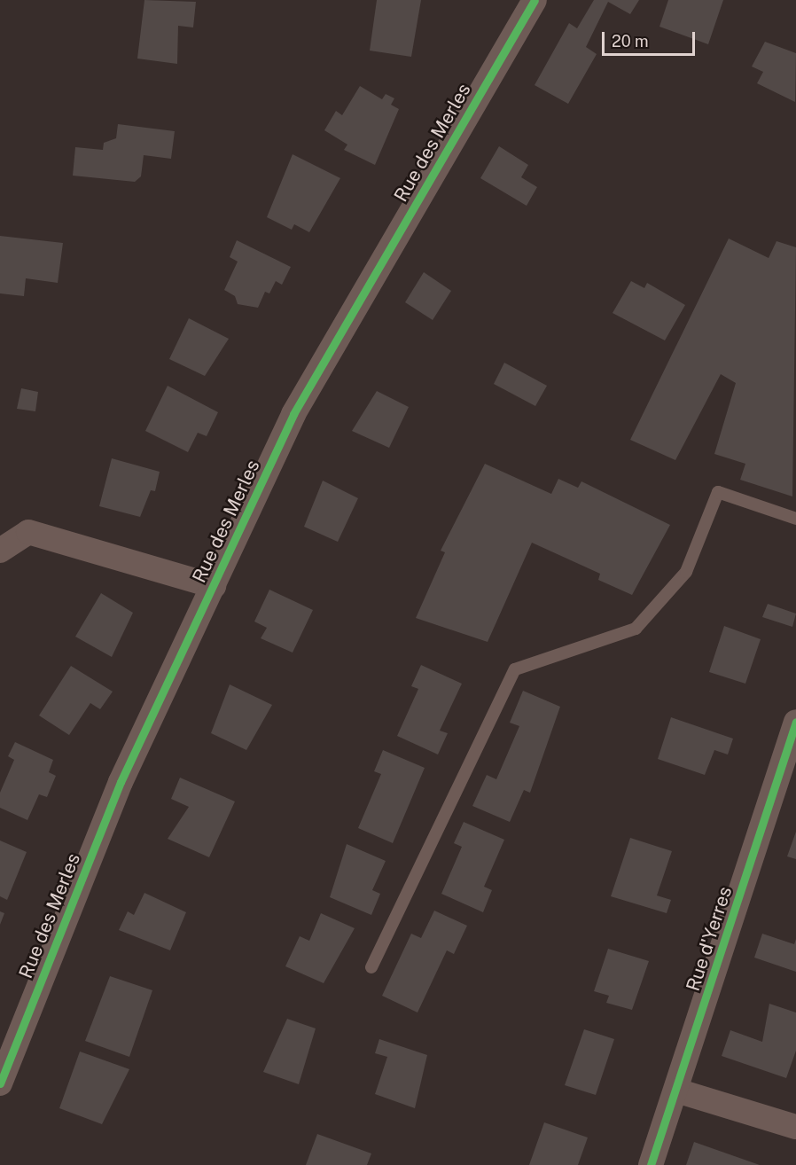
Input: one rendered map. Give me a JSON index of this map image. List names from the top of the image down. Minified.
{"streets":{"street":["Rue des Merles","Rue d'Yerres"]},"scale_bar":"20 m"}
